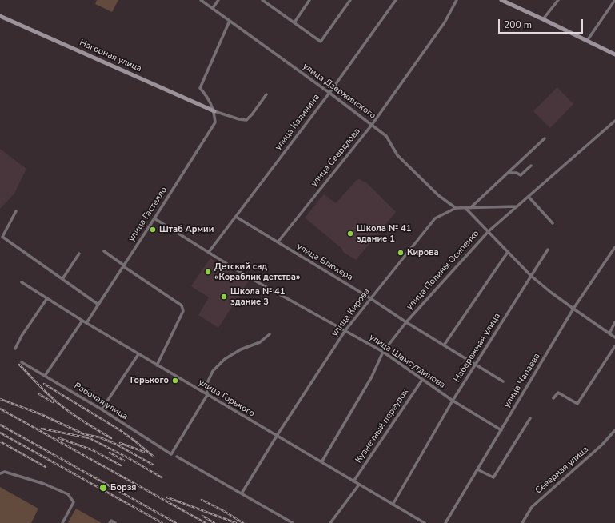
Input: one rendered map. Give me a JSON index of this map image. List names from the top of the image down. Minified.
{"streets":{"street":["Нагорная улица","улица Дзержинского","улица Калинина","улица Свердлова","улица Гастелло","улица Блюхера","улица Полины Осипенко","улица Кирова","Набережная улица","улица Шамсутдинова","улица Чапаева","улица Горького","Рабочая улица","Кузнечный переулок","Северная улица"]},"crossings":[["Нагорная улица","улица Гастелло"],["улица Дзержинского","улица Калинина"],["улица Дзержинского","улица Свердлова"],["улица Дзержинского","улица Кирова"],["улица Калинина","улица Блюхера"],["улица Калинина","улица Шамсутдинова"],["улица Свердлова","улица Блюхера"],["улица Гастелло","улица Шамсутдинова"],["улица Гастелло","улица Горького"],["улица Блюхера","улица Полины Осипенко"],["улица Блюхера","улица Кирова"],["улица Блюхера","Набережная улица"],["улица Полины Осипенко","улица Кирова"],["улица Полины Осипенко","улица Шамсутдинова"],["улица Полины Осипенко","улица Горького"],["улица Кирова","улица Шамсутдинова"],["улица Кирова","улица Горького"],["Набережная улица","улица Шамсутдинова"],["Набережная улица","улица Горького"],["улица Шамсутдинова","улица Чапаева"],["улица Шамсутдинова","Кузнечный переулок"],["улица Горького","Рабочая улица"],["улица Горького","Кузнечный переулок"]],"places":["Штаб Армии","Школа № 41 здание 1","Кирова","Детский сад «Кораблик детства»","Школа № 41 здание 3","Горького","Борзя"],"scale_bar":"200 m"}
